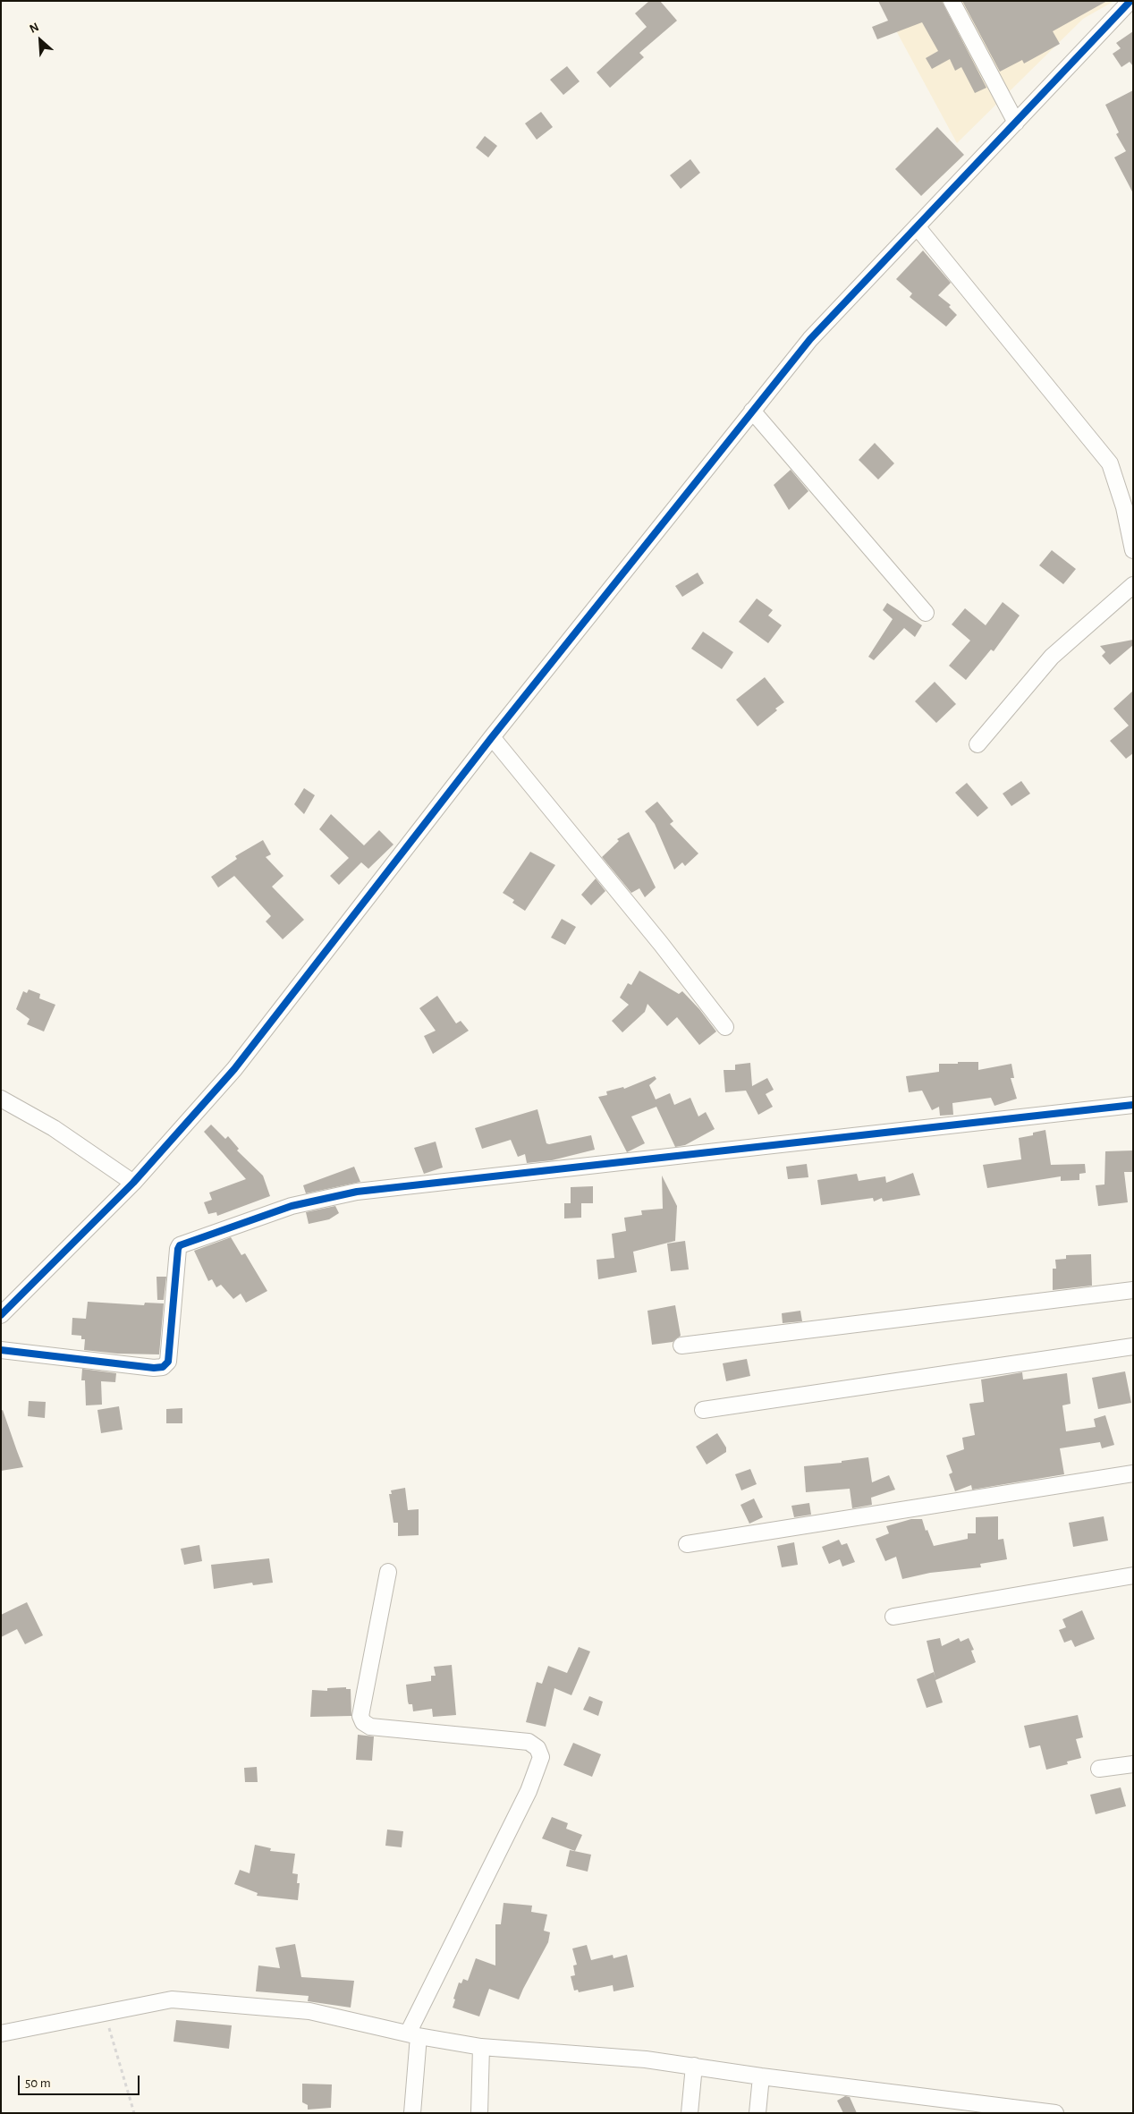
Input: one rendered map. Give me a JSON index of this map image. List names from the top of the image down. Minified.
{"scale_bar":"50 m","north":"top left"}
